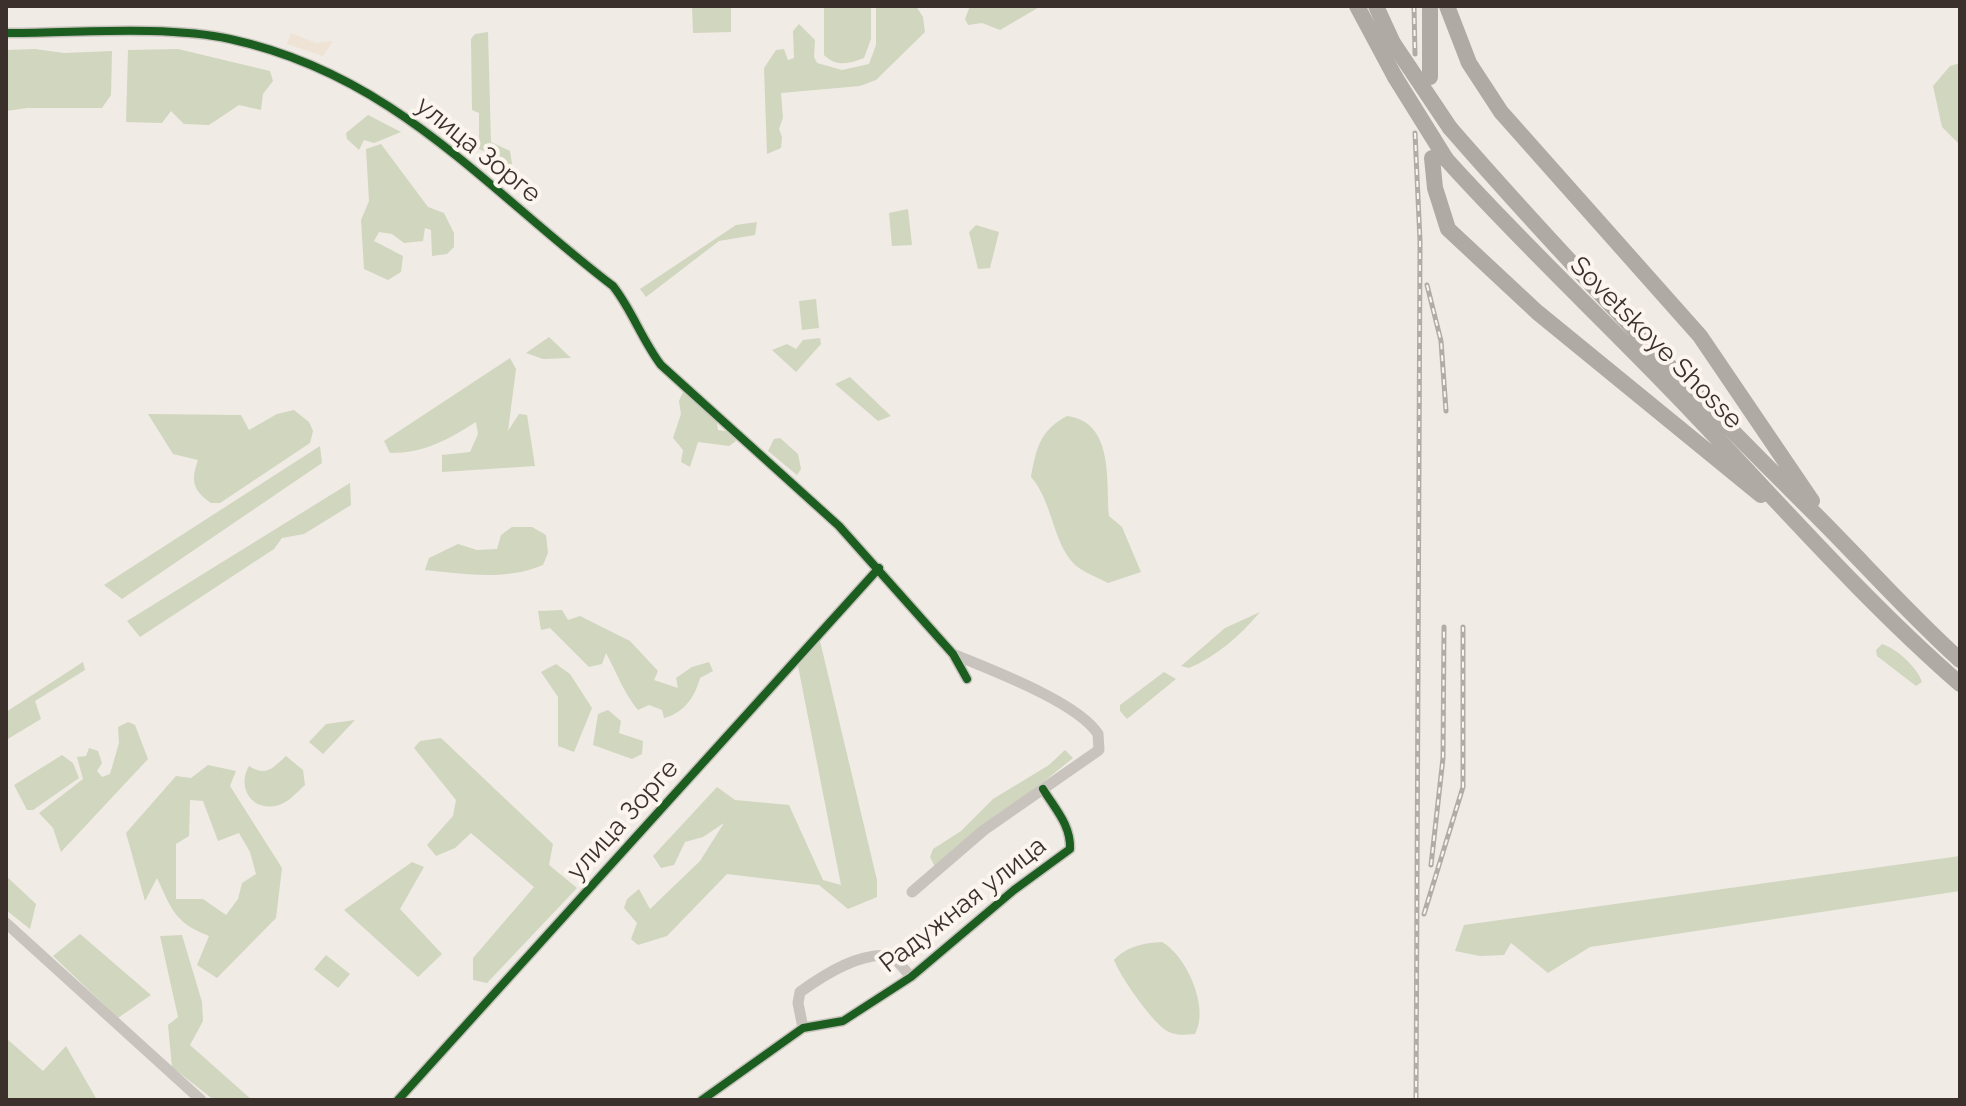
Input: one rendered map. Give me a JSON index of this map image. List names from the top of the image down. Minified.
{"streets":{"highway":["Sovetskoye Shosse"],"street":["улица Зорге","Радужная улица"]}}
